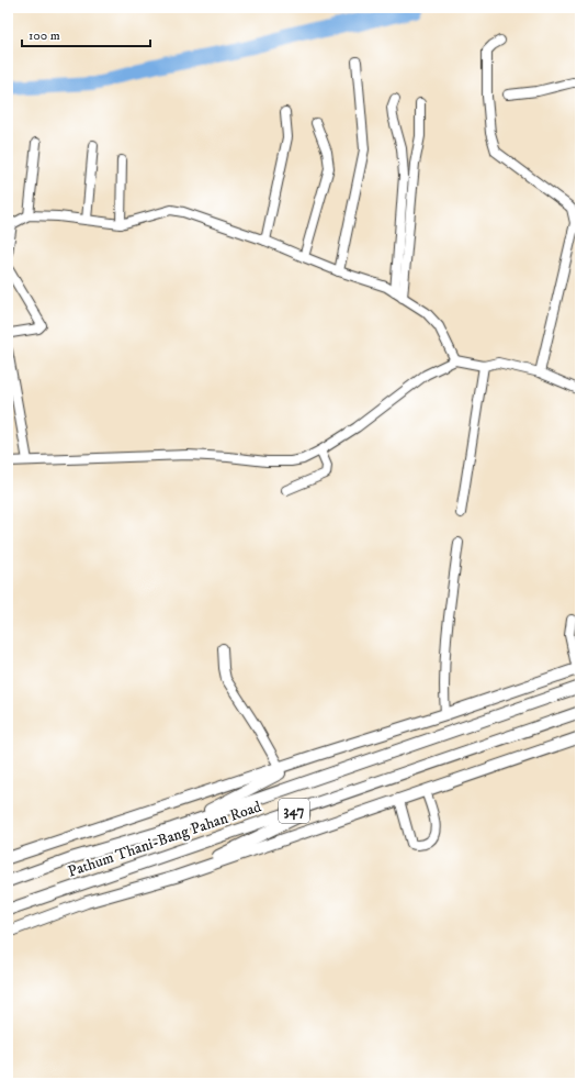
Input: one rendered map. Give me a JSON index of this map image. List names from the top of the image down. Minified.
{"streets":{"main road":["347","Pathum Thani-Bang Pahan Road"]},"scale_bar":"100 m"}
